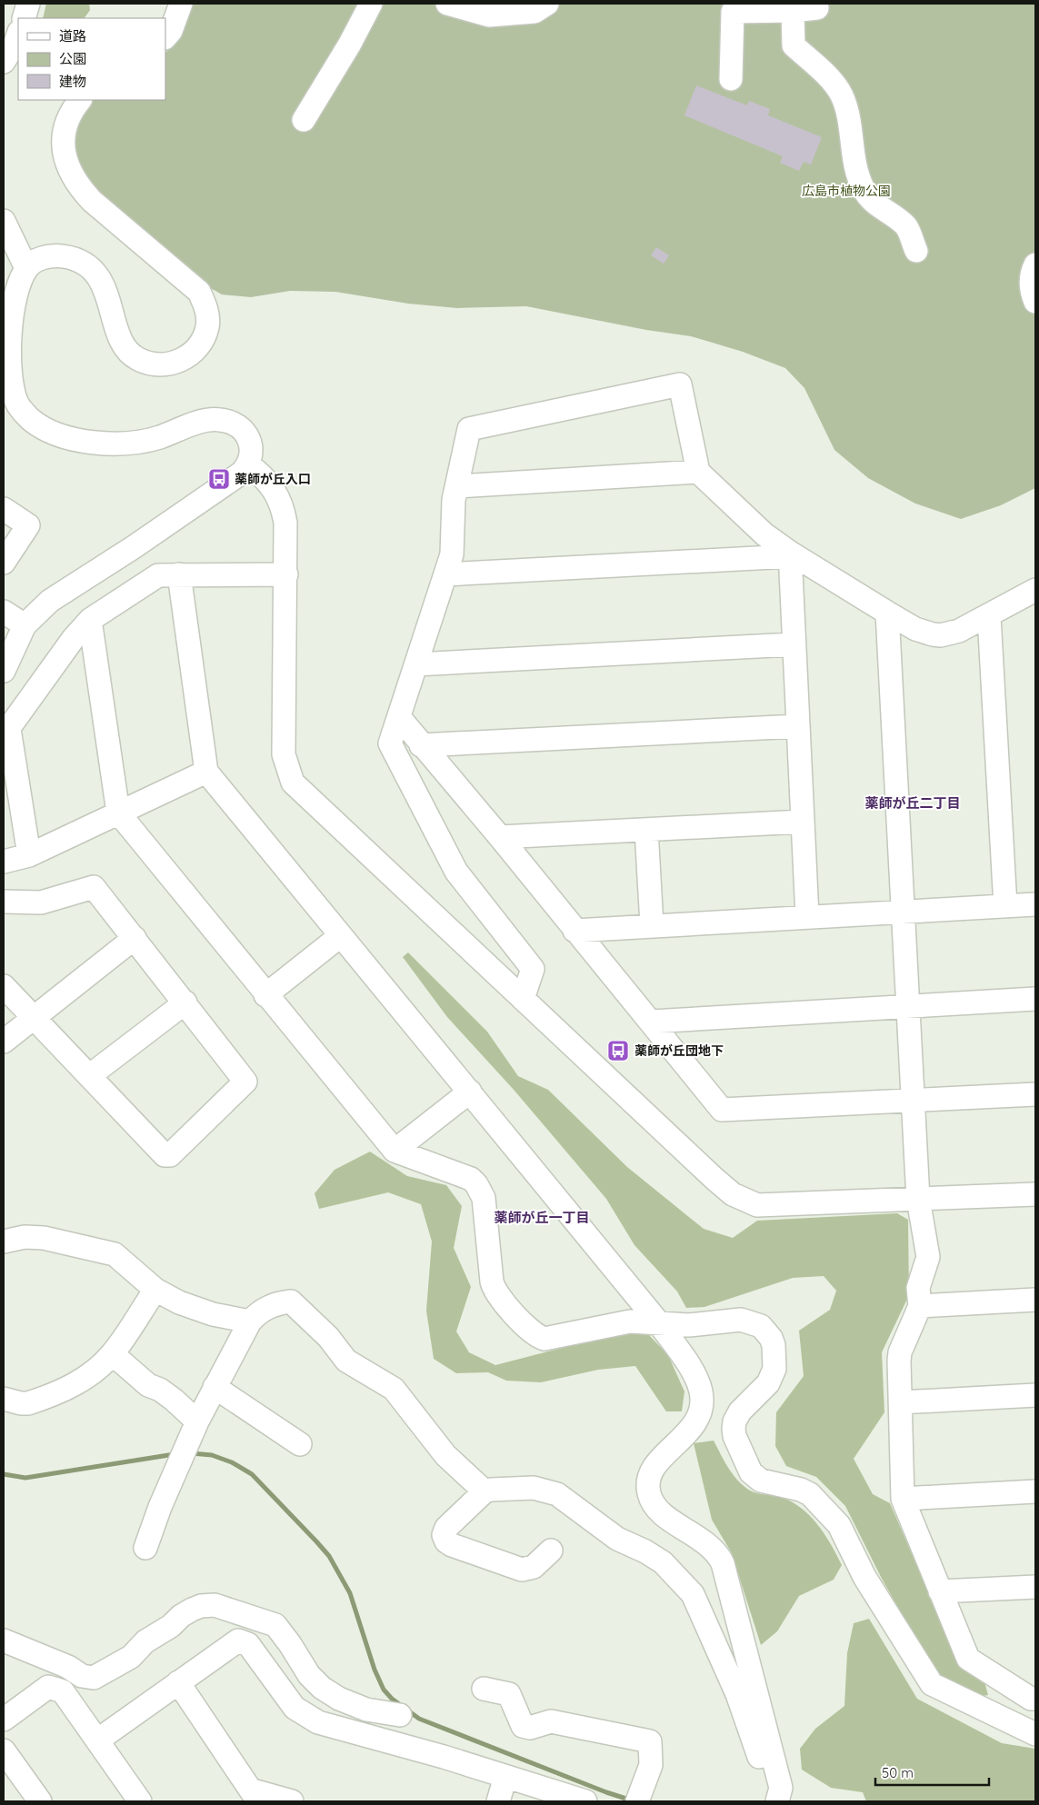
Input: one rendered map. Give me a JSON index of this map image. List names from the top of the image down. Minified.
{"districts":["薬師が丘二丁目","薬師が丘一丁目"],"parks":["広島市植物公園"],"places":{"bus stop":["薬師が丘入口","薬師が丘団地下"]},"legend":["道路","公園","建物"],"scale_bar":"50 m"}
